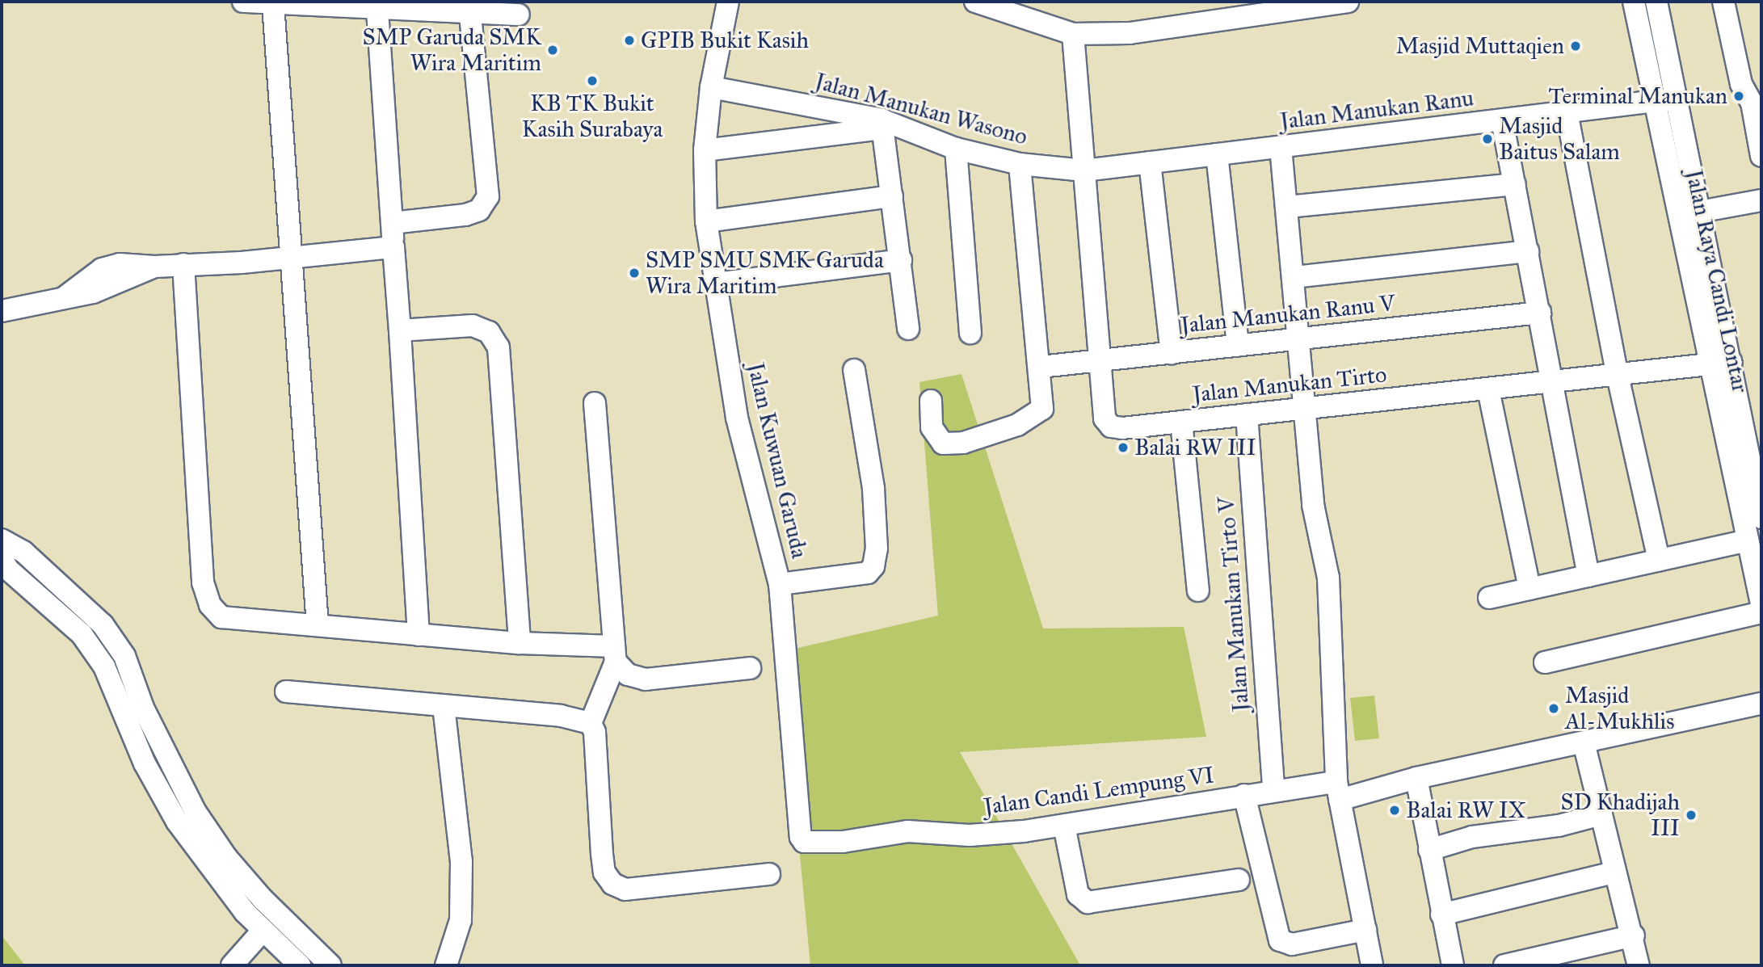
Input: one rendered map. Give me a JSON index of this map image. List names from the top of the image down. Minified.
{"streets":{"street":["Jalan Manukan Wasono","Jalan Manukan Ranu","Jalan Raya Candi Lontar","Jalan Manukan Ranu V","Jalan Manukan Tirto","Jalan Kuwuan Garuda","Jalan Manukan Tirto V","Jalan Candi Lempung VI"]},"crossings":[["Jalan Manukan Wasono","Jalan Manukan Ranu"],["Jalan Manukan Wasono","Jalan Manukan Tirto"],["Jalan Manukan Wasono","Jalan Kuwuan Garuda"],["Jalan Manukan Ranu","Jalan Raya Candi Lontar"],["Jalan Manukan Ranu","Jalan Manukan Tirto"],["Jalan Raya Candi Lontar","Jalan Manukan Tirto"],["Jalan Manukan Ranu V","Jalan Manukan Tirto"],["Jalan Manukan Tirto","Jalan Manukan Tirto V"],["Jalan Kuwuan Garuda","Jalan Candi Lempung VI"],["Jalan Manukan Tirto V","Jalan Candi Lempung VI"]],"places":["GPIB Bukit Kasih","Masjid Muttaqien","SMP Garuda SMK Wira Maritim","KB TK Bukit Kasih Surabaya","Terminal Manukan","Masjid Baitus Salam","SMP SMU SMK Garuda Wira Maritim","Balai RW III","Masjid Al-Mukhlis","Balai RW IX","SD Khadijah III"]}
